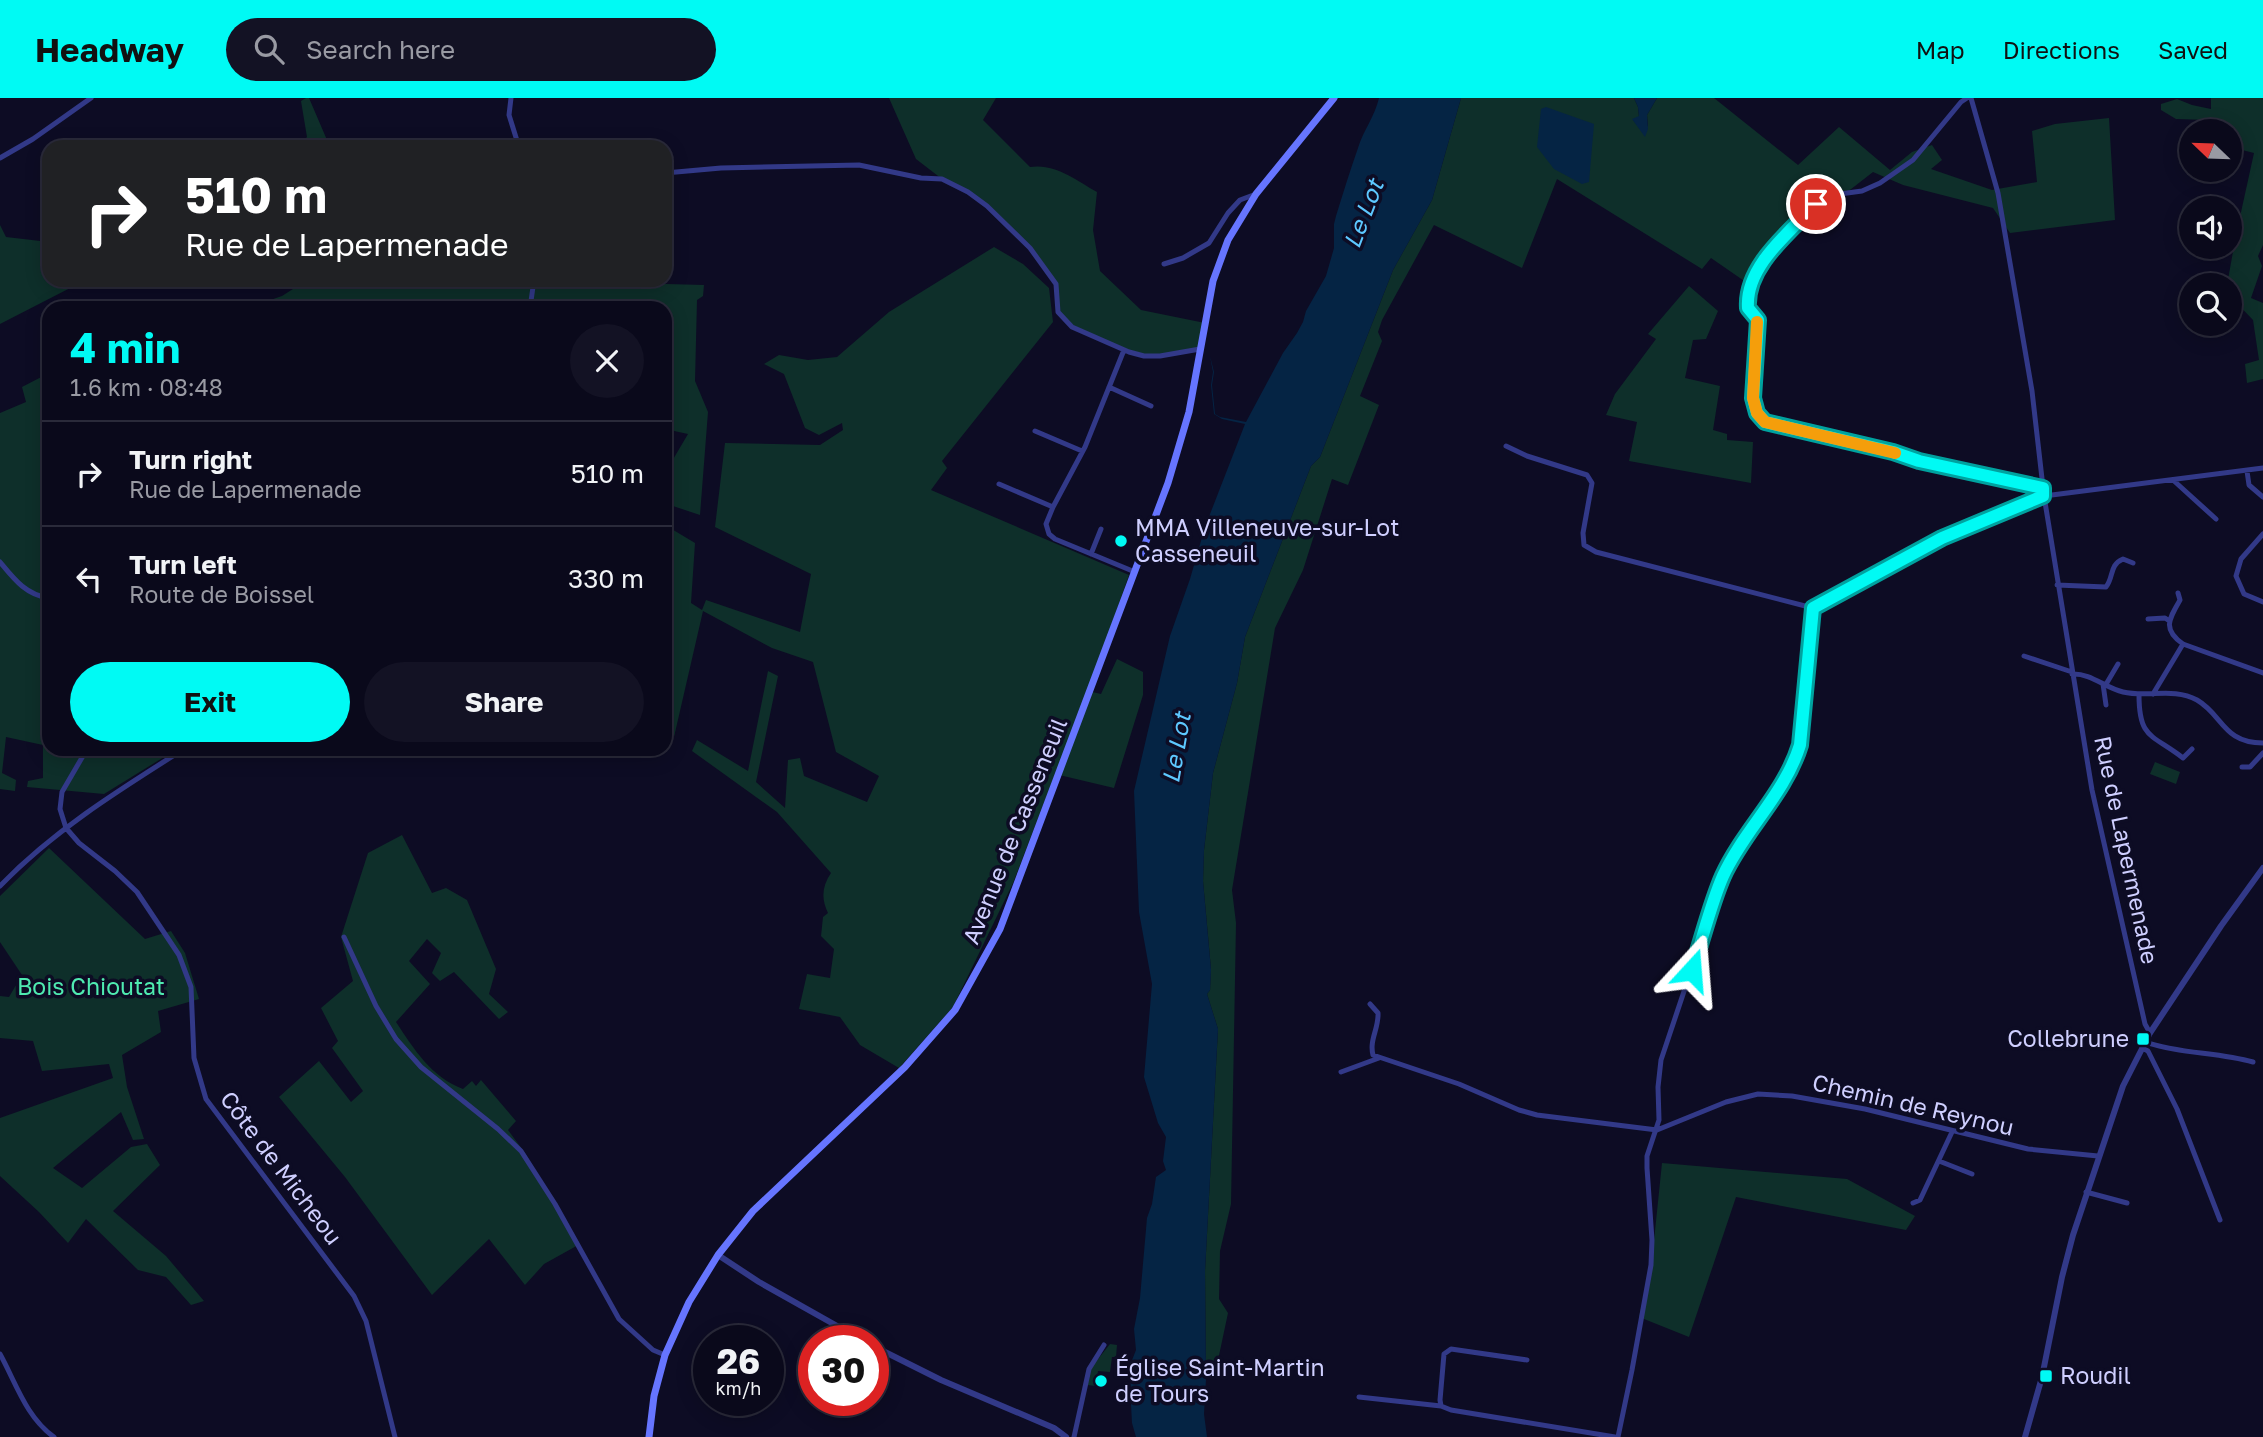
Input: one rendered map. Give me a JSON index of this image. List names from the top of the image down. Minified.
{"streets":{"main road":["Avenue de Casseneuil"],"street":["Rue de Lapermenade","Chemin de Reynou","Côte de Micheou"]},"water":["Le Lot"],"parks":["Bois Chioutat"],"places":{"other":["MMA Villeneuve-sur-Lot Casseneuil","Église Saint-Martin de Tours"],"transit":["Collebrune","Roudil"]},"north":"top left","page":{"header":"Headway","search":"Search here","nav":["Map","Directions","Saved"],"turn":["510 m","Rue de Lapermenade"],"heading":["4 min","1.6 km · 08:48"],"list":[{"name":"Turn right","note":"Rue de Lapermenade","value":"510 m"},{"name":"Turn left","note":"Route de Boissel","value":"330 m"}],"buttons":["Exit","Share"],"speed":"26 km/h","limit":"30"}}
